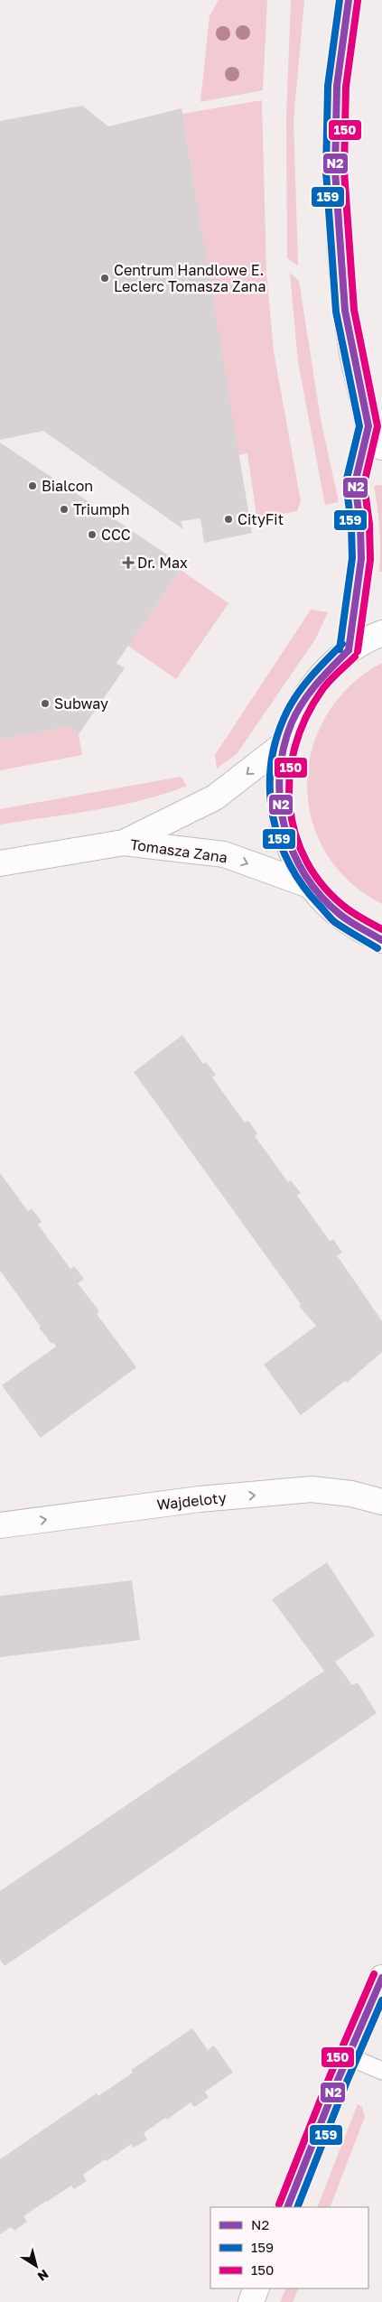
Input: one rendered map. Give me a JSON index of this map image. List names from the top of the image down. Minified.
{"streets":{"street":["Tomasza Zana","Wajdeloty"]},"one_way":["Wajdeloty"],"places":{"other":["Centrum Handlowe E. Leclerc Tomasza Zana","Bialcon","Triumph","CityFit","CCC","Subway"],"health":["Dr. Max"]},"lines":["transit line N2","transit line 159","transit line 150"],"legend":["N2","159","150"],"north":"bottom right"}
